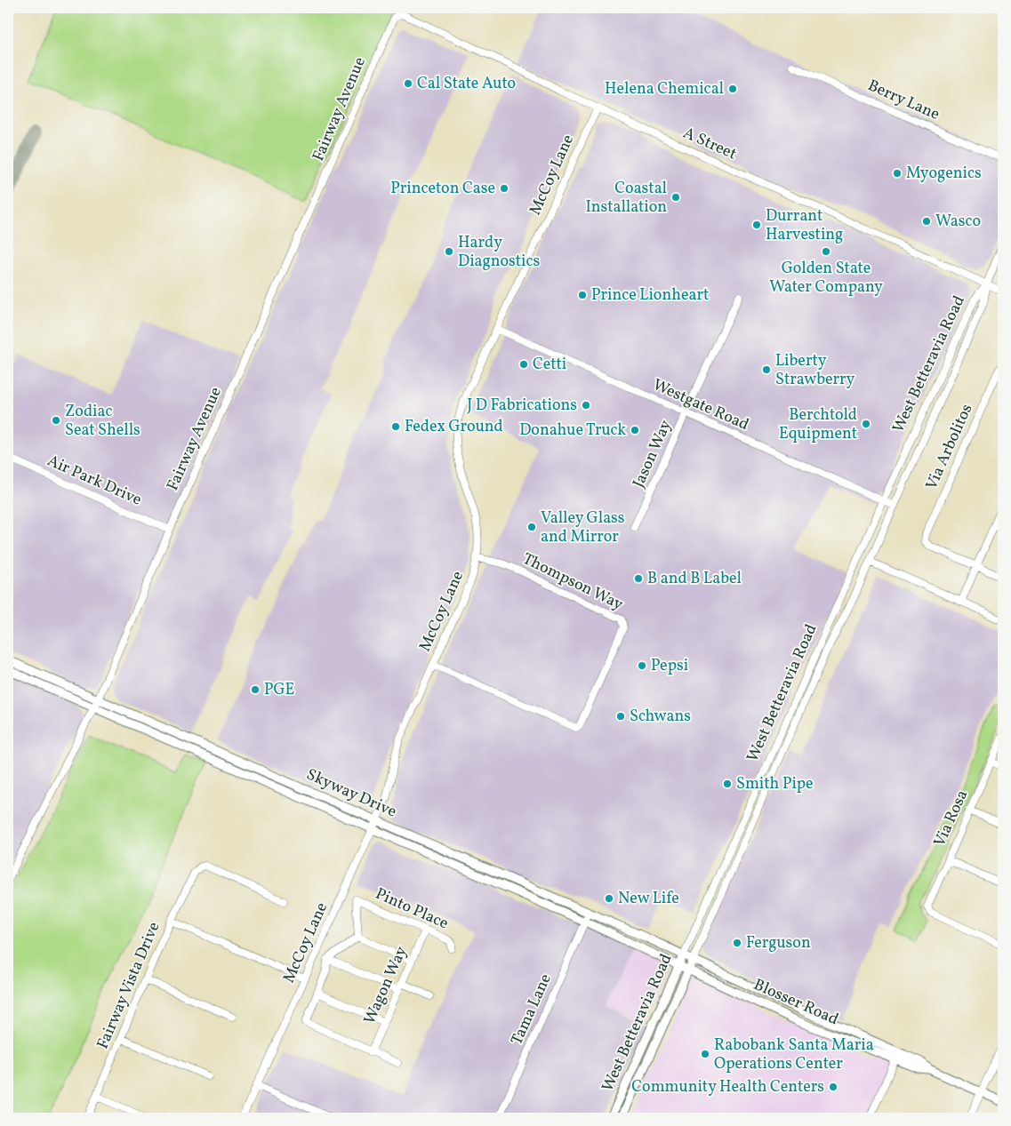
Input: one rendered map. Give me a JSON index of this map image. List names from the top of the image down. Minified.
{"streets":{"main road":["West Betteravia Road","Skyway Drive","Blosser Road"],"street":["Berry Lane","Fairway Avenue","A Street","McCoy Lane","Westgate Road","Via Arbolitos","Jason Way","Air Park Drive","Thompson Way","Via Rosa","Pinto Place","Fairway Vista Drive","Wagon Way","Tama Lane"]},"crossings":[["Fairway Avenue","A Street"],["Fairway Avenue","Air Park Drive"],["Fairway Avenue","Skyway Drive"],["A Street","McCoy Lane"],["A Street","West Betteravia Road"],["McCoy Lane","Westgate Road"],["McCoy Lane","Thompson Way"],["McCoy Lane","Skyway Drive"],["West Betteravia Road","Westgate Road"],["West Betteravia Road","Skyway Drive"],["West Betteravia Road","Blosser Road"],["Westgate Road","Jason Way"],["Skyway Drive","Blosser Road"],["Skyway Drive","Tama Lane"],["Pinto Place","Wagon Way"]],"places":["Cal State Auto","Helena Chemical","Myogenics","Princeton Case","Coastal Installation","Wasco","Durrant Harvesting","Hardy Diagnostics","Golden State Water Company","Prince Lionheart","Cetti","Liberty Strawberry","J D Fabrications","Zodiac Seat Shells","Berchtold Equipment","Fedex Ground","Donahue Truck","Valley Glass and Mirror","B and B Label","Pepsi","PGE","Schwans","Smith Pipe","New Life","Ferguson","Rabobank Santa Maria Operations Center","Community Health Centers"]}
